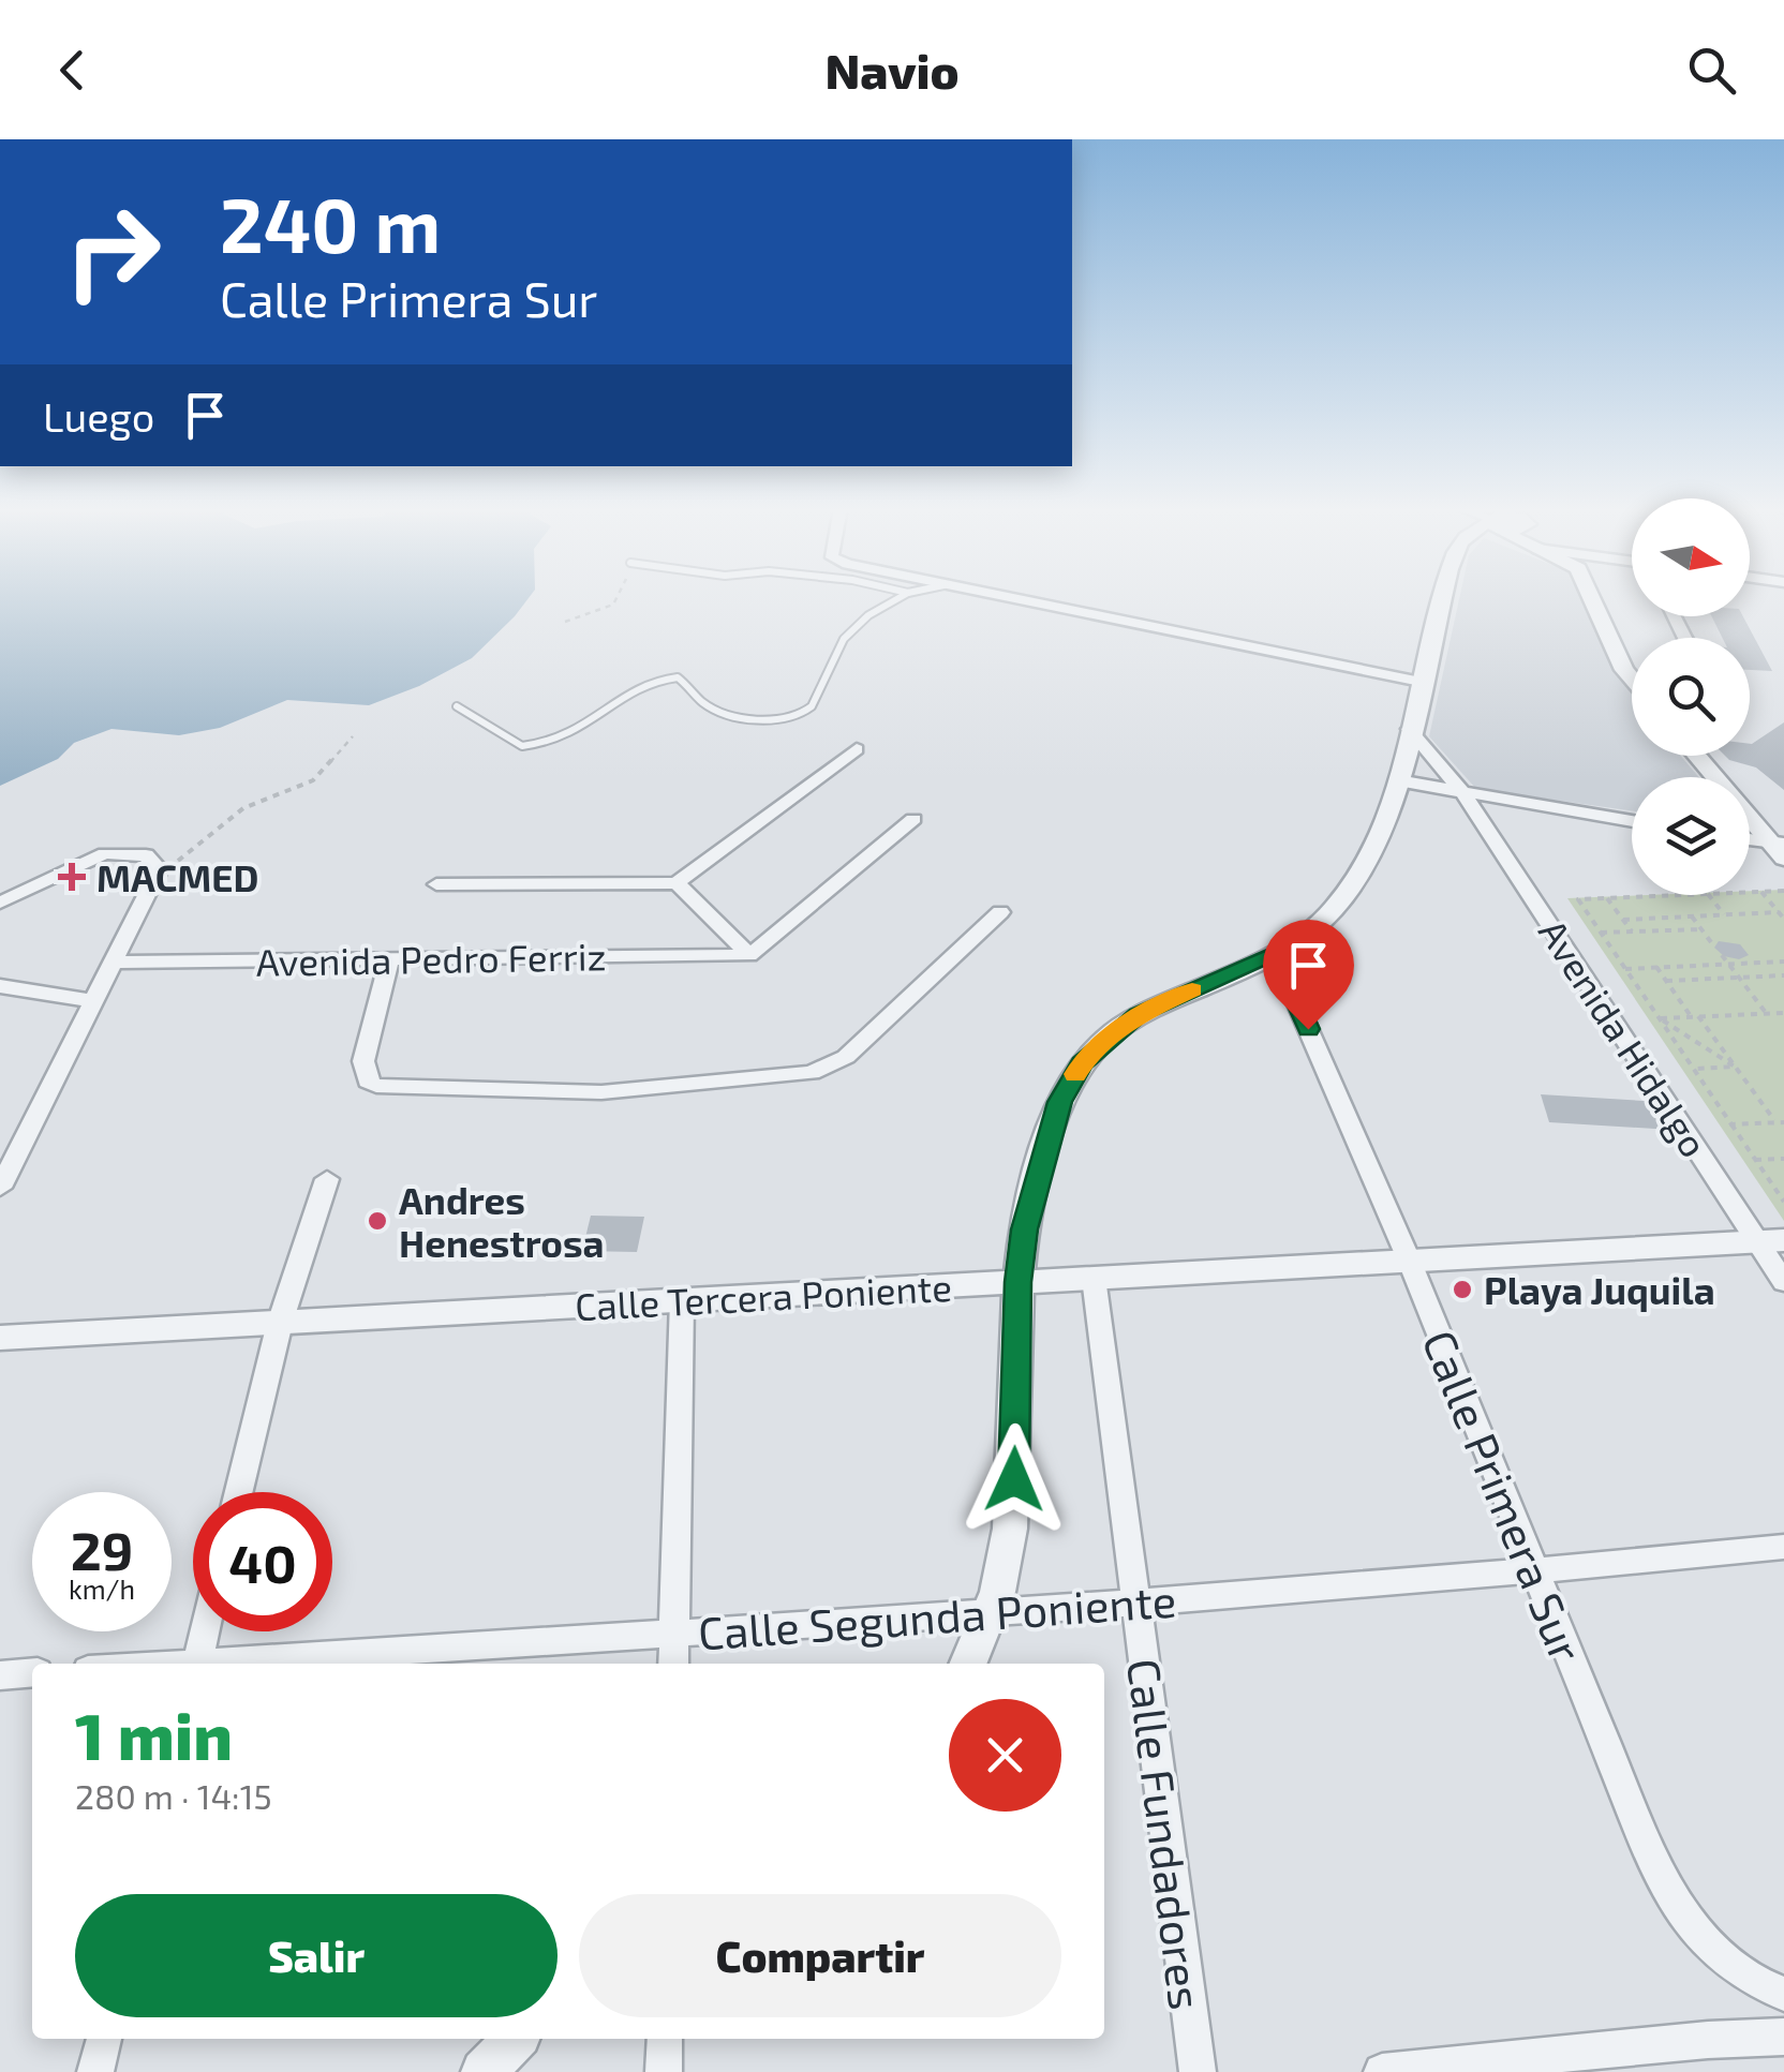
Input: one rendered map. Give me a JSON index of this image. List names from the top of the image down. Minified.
{"streets":{"street":["Avenida Pedro Ferriz","Avenida Hidalgo","Calle Tercera Poniente","Calle Primera Sur","Calle Segunda Poniente","Calle Fundadores"]},"crossings":[["Avenida Hidalgo","Calle Tercera Poniente"],["Calle Tercera Poniente","Calle Primera Sur"],["Calle Tercera Poniente","Calle Fundadores"],["Calle Primera Sur","Calle Segunda Poniente"],["Calle Segunda Poniente","Calle Fundadores"]],"places":{"health":["MACMED"],"other":["Andres Henestrosa","Playa Juquila"]},"north":"right","page":{"header":"Navio","turn":["240 m","Calle Primera Sur"],"then":"Luego","speed":"29 km/h","limit":"40","heading":["1 min","280 m · 14:15"],"buttons":["Salir","Compartir"]}}
